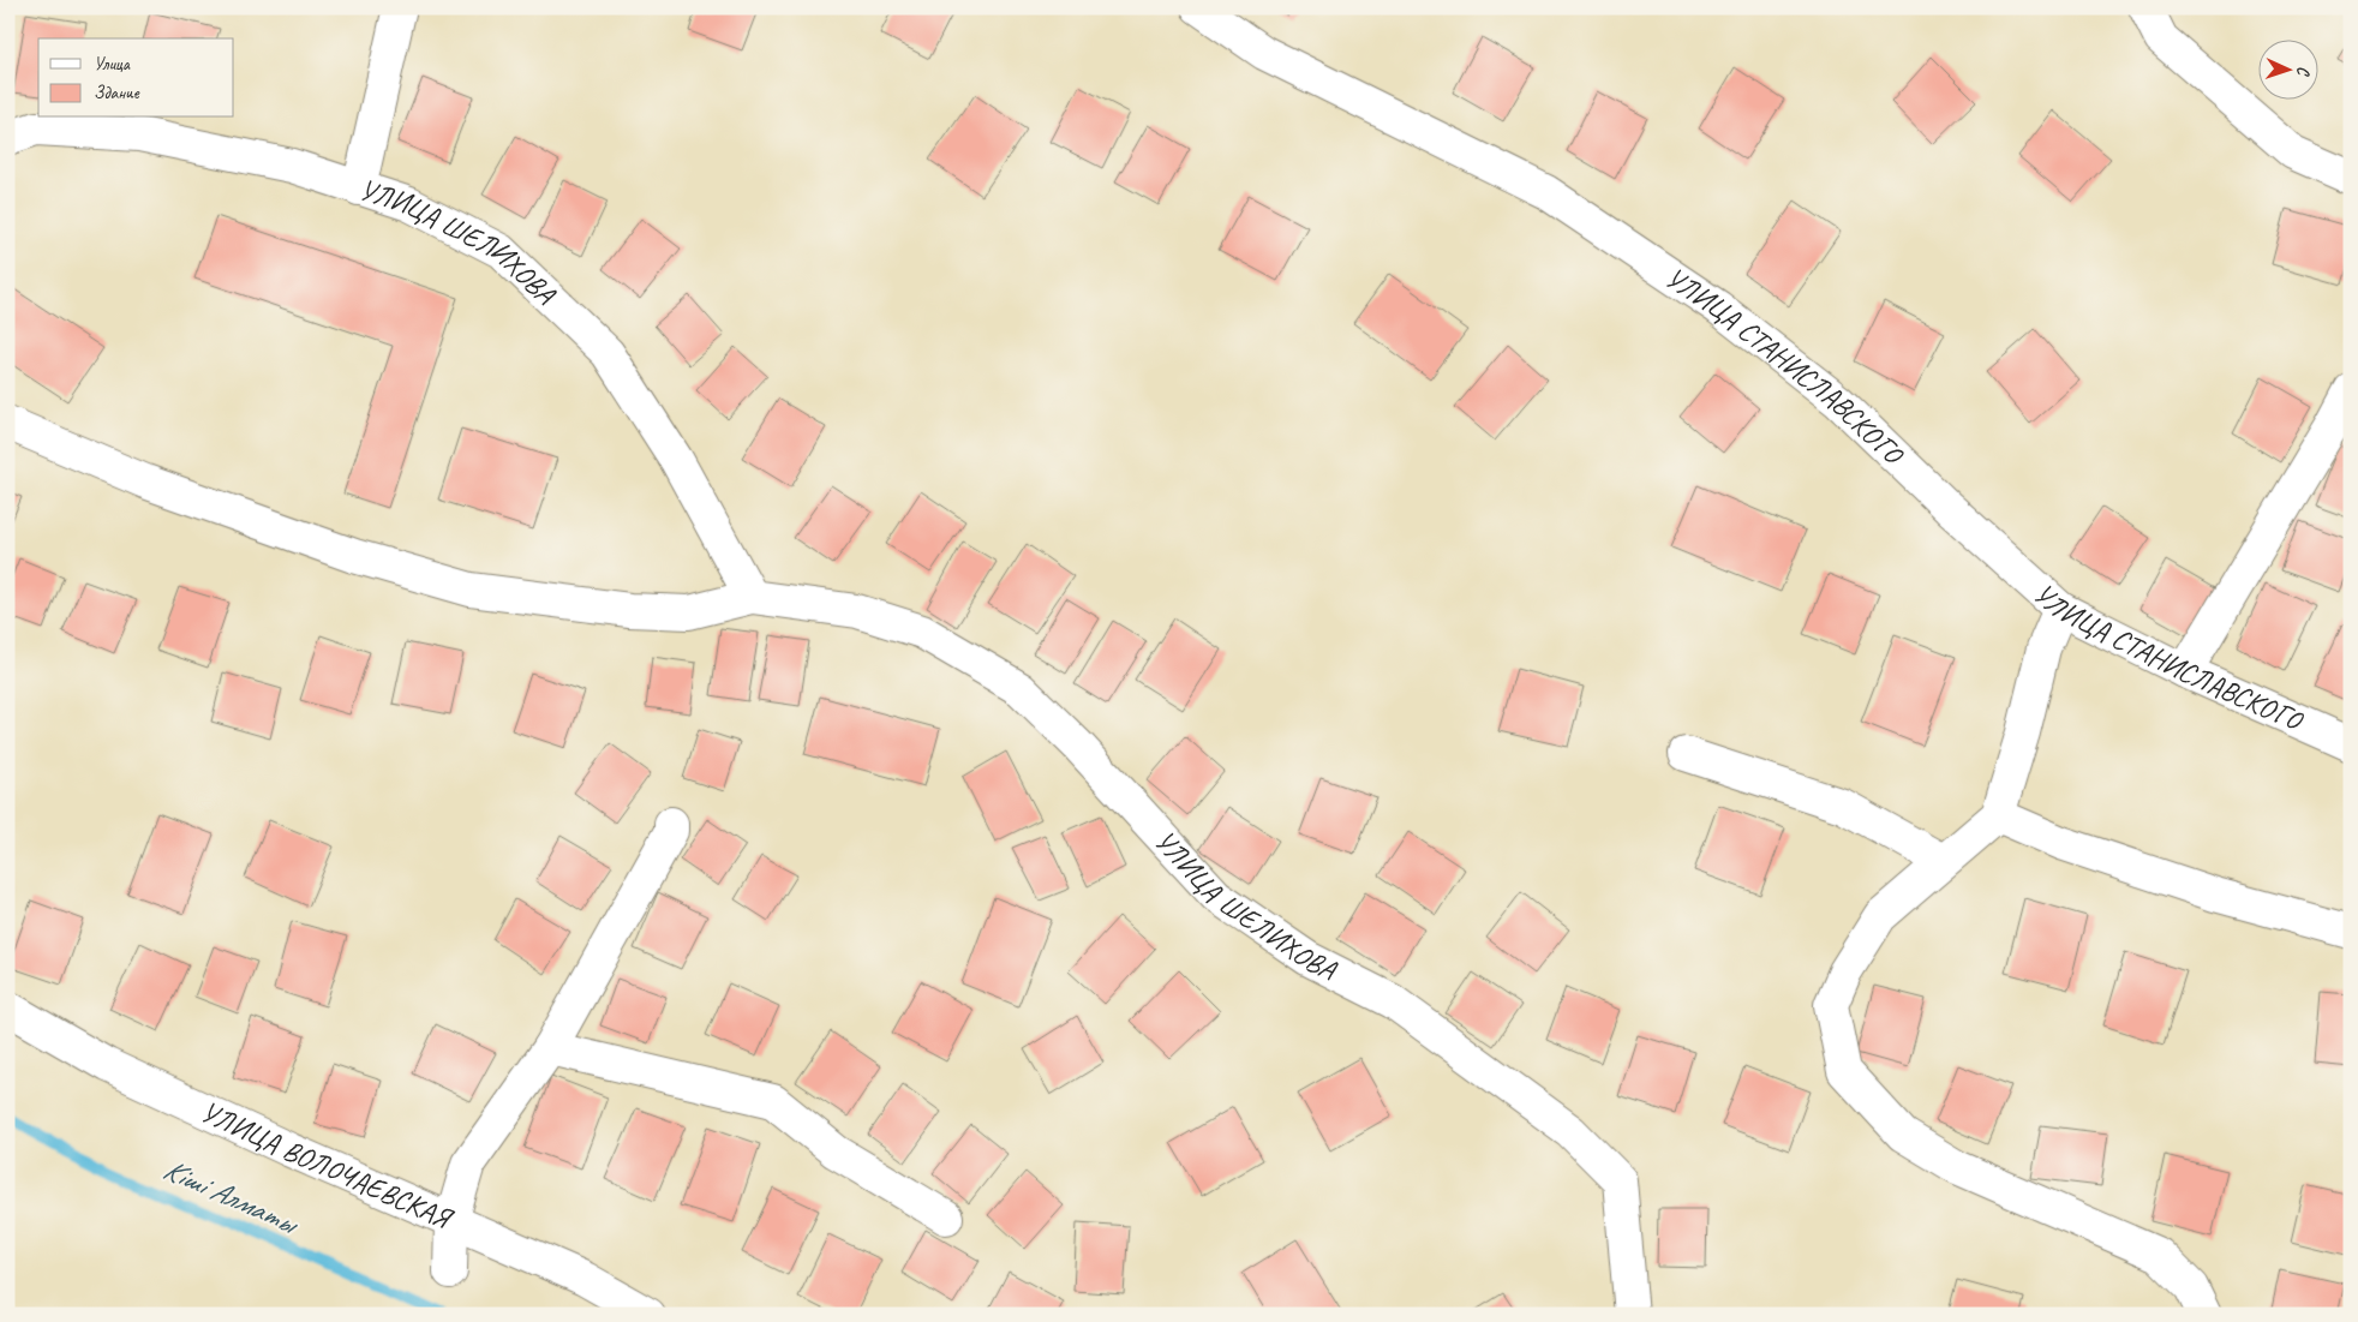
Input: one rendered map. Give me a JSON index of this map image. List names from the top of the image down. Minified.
{"streets":{"street":["УЛИЦА ШЕЛИХОВА","УЛИЦА СТАНИСЛАВСКОГО","УЛИЦА ВОЛОЧАЕВСКАЯ"]},"water":["Кіші Алматы"],"legend":["Улица","Здание"],"north":"right"}
